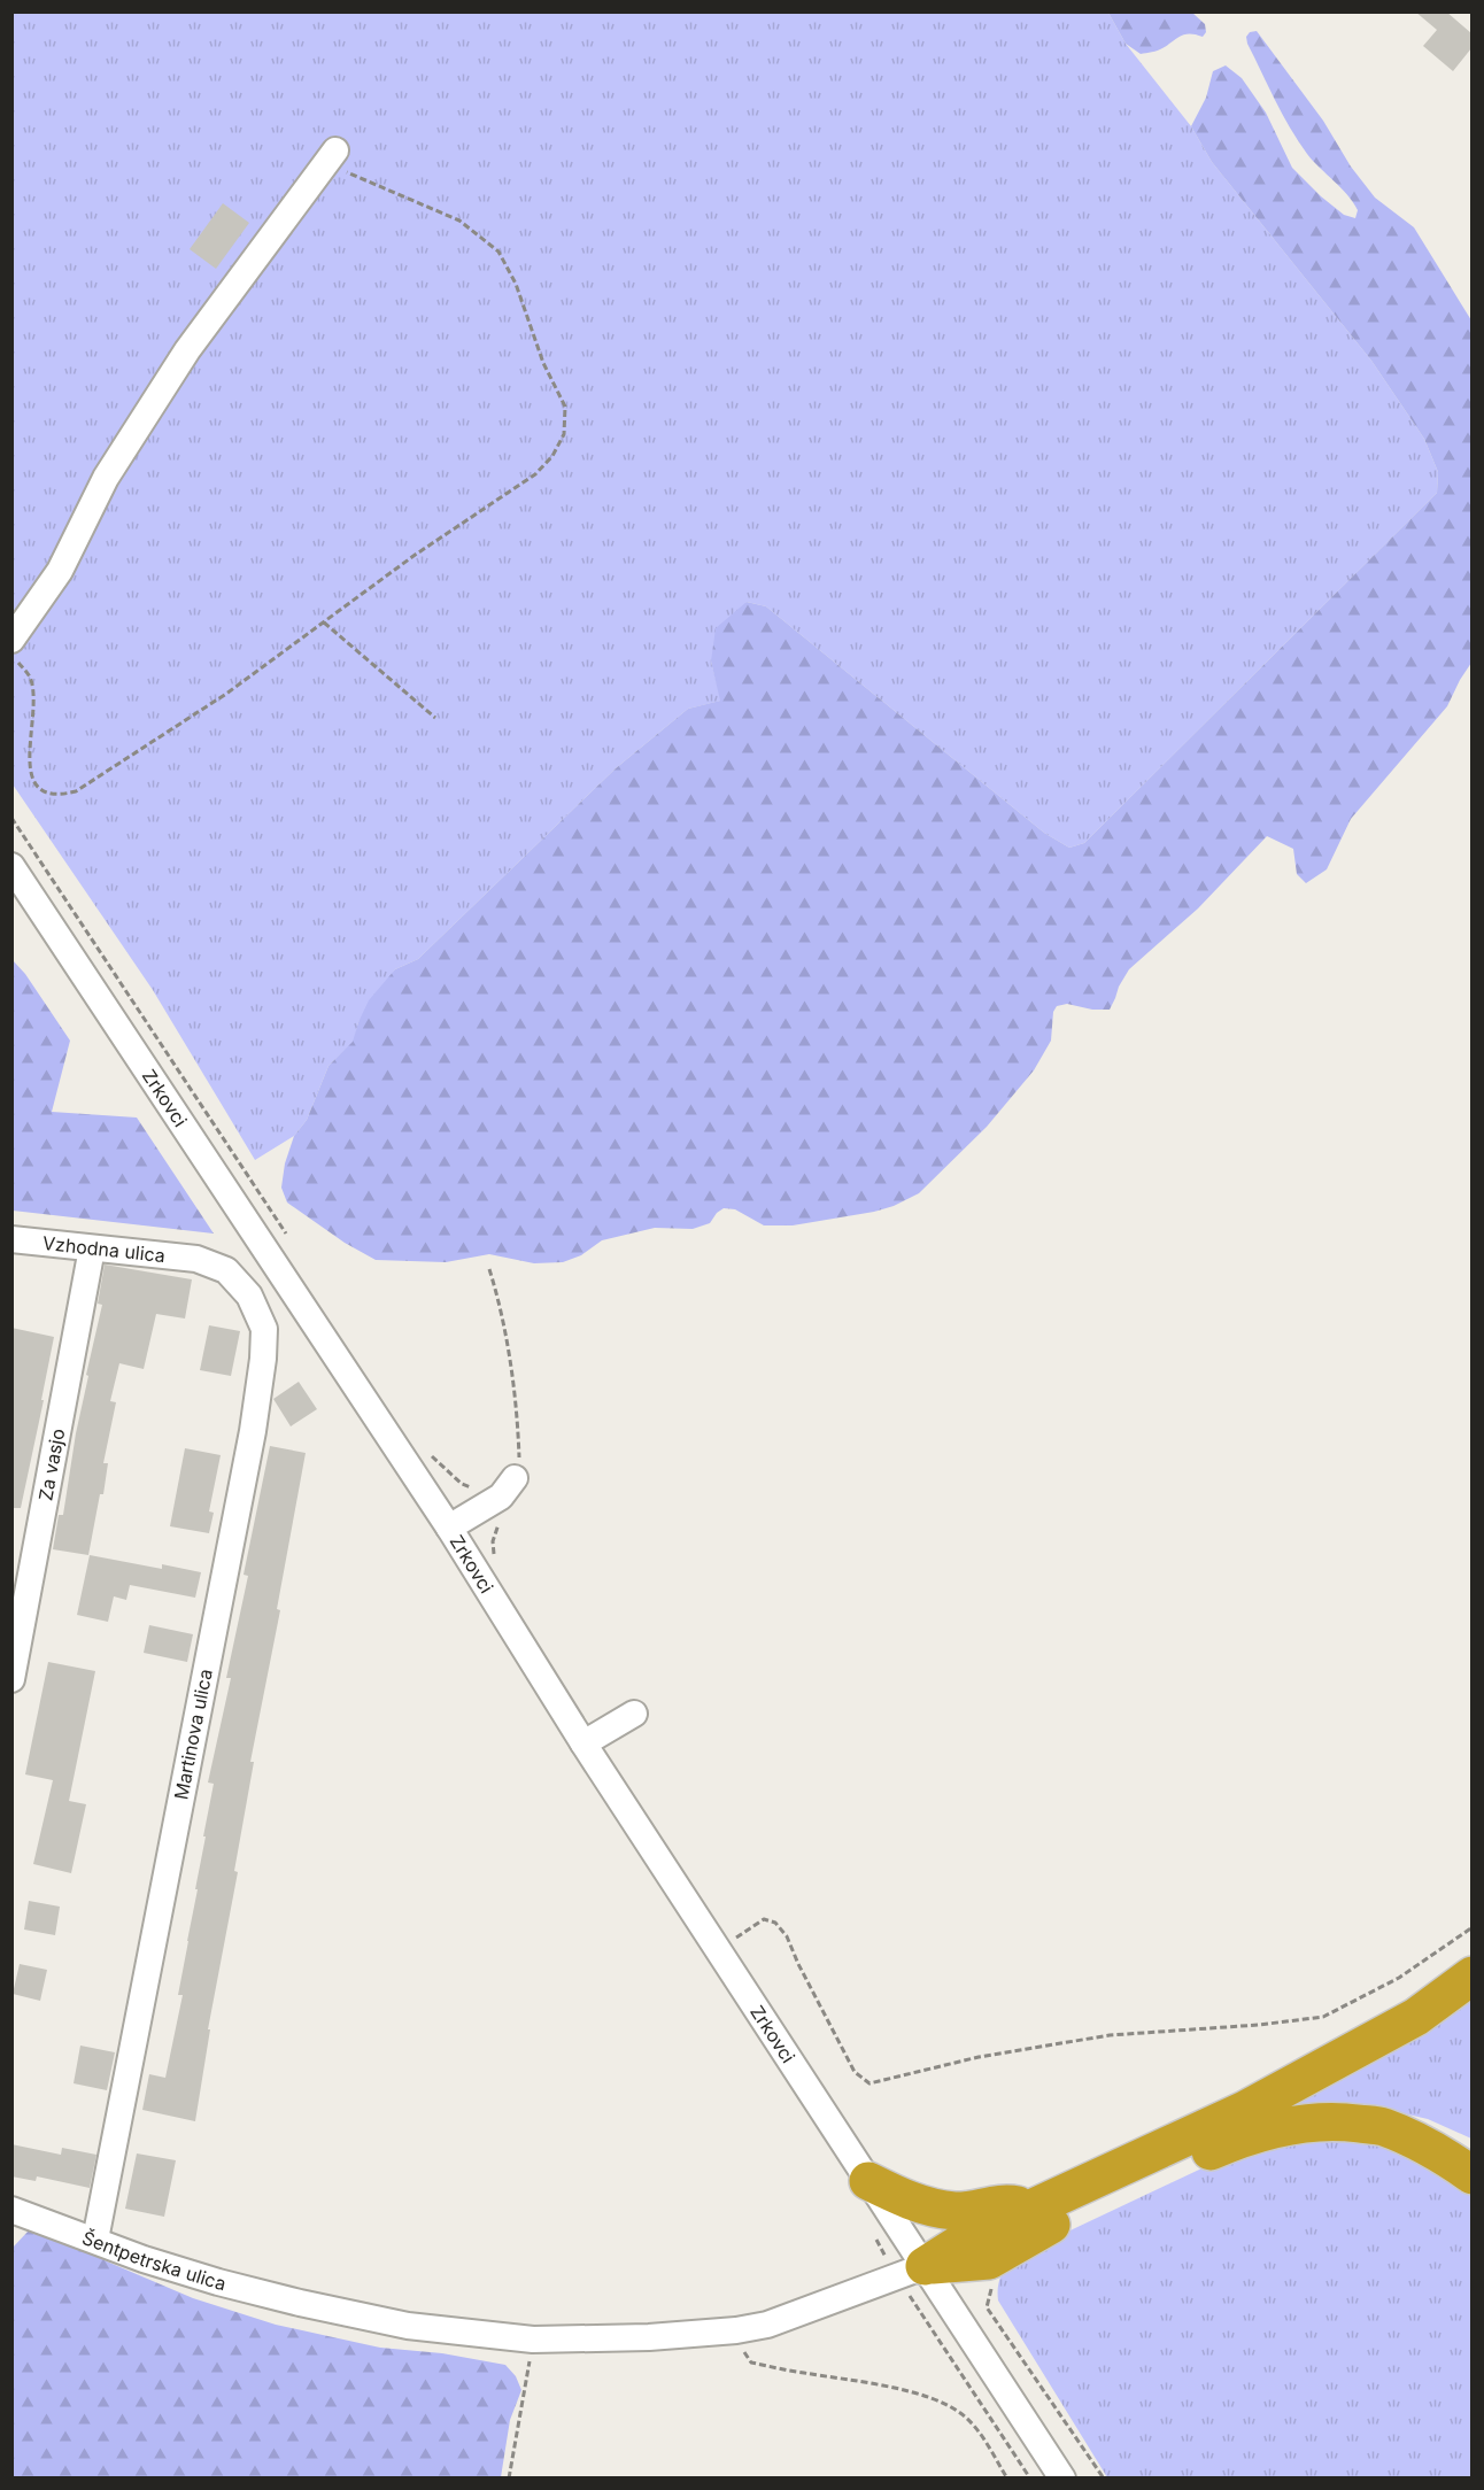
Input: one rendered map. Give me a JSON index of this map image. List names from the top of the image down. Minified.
{"streets":{"street":["Zrkovci","Vzhodna ulica","Za vasjo","Martinova ulica","Šentpetrska ulica"]},"crossings":[["Vzhodna ulica","Za vasjo"],["Vzhodna ulica","Martinova ulica"],["Martinova ulica","Šentpetrska ulica"]]}
